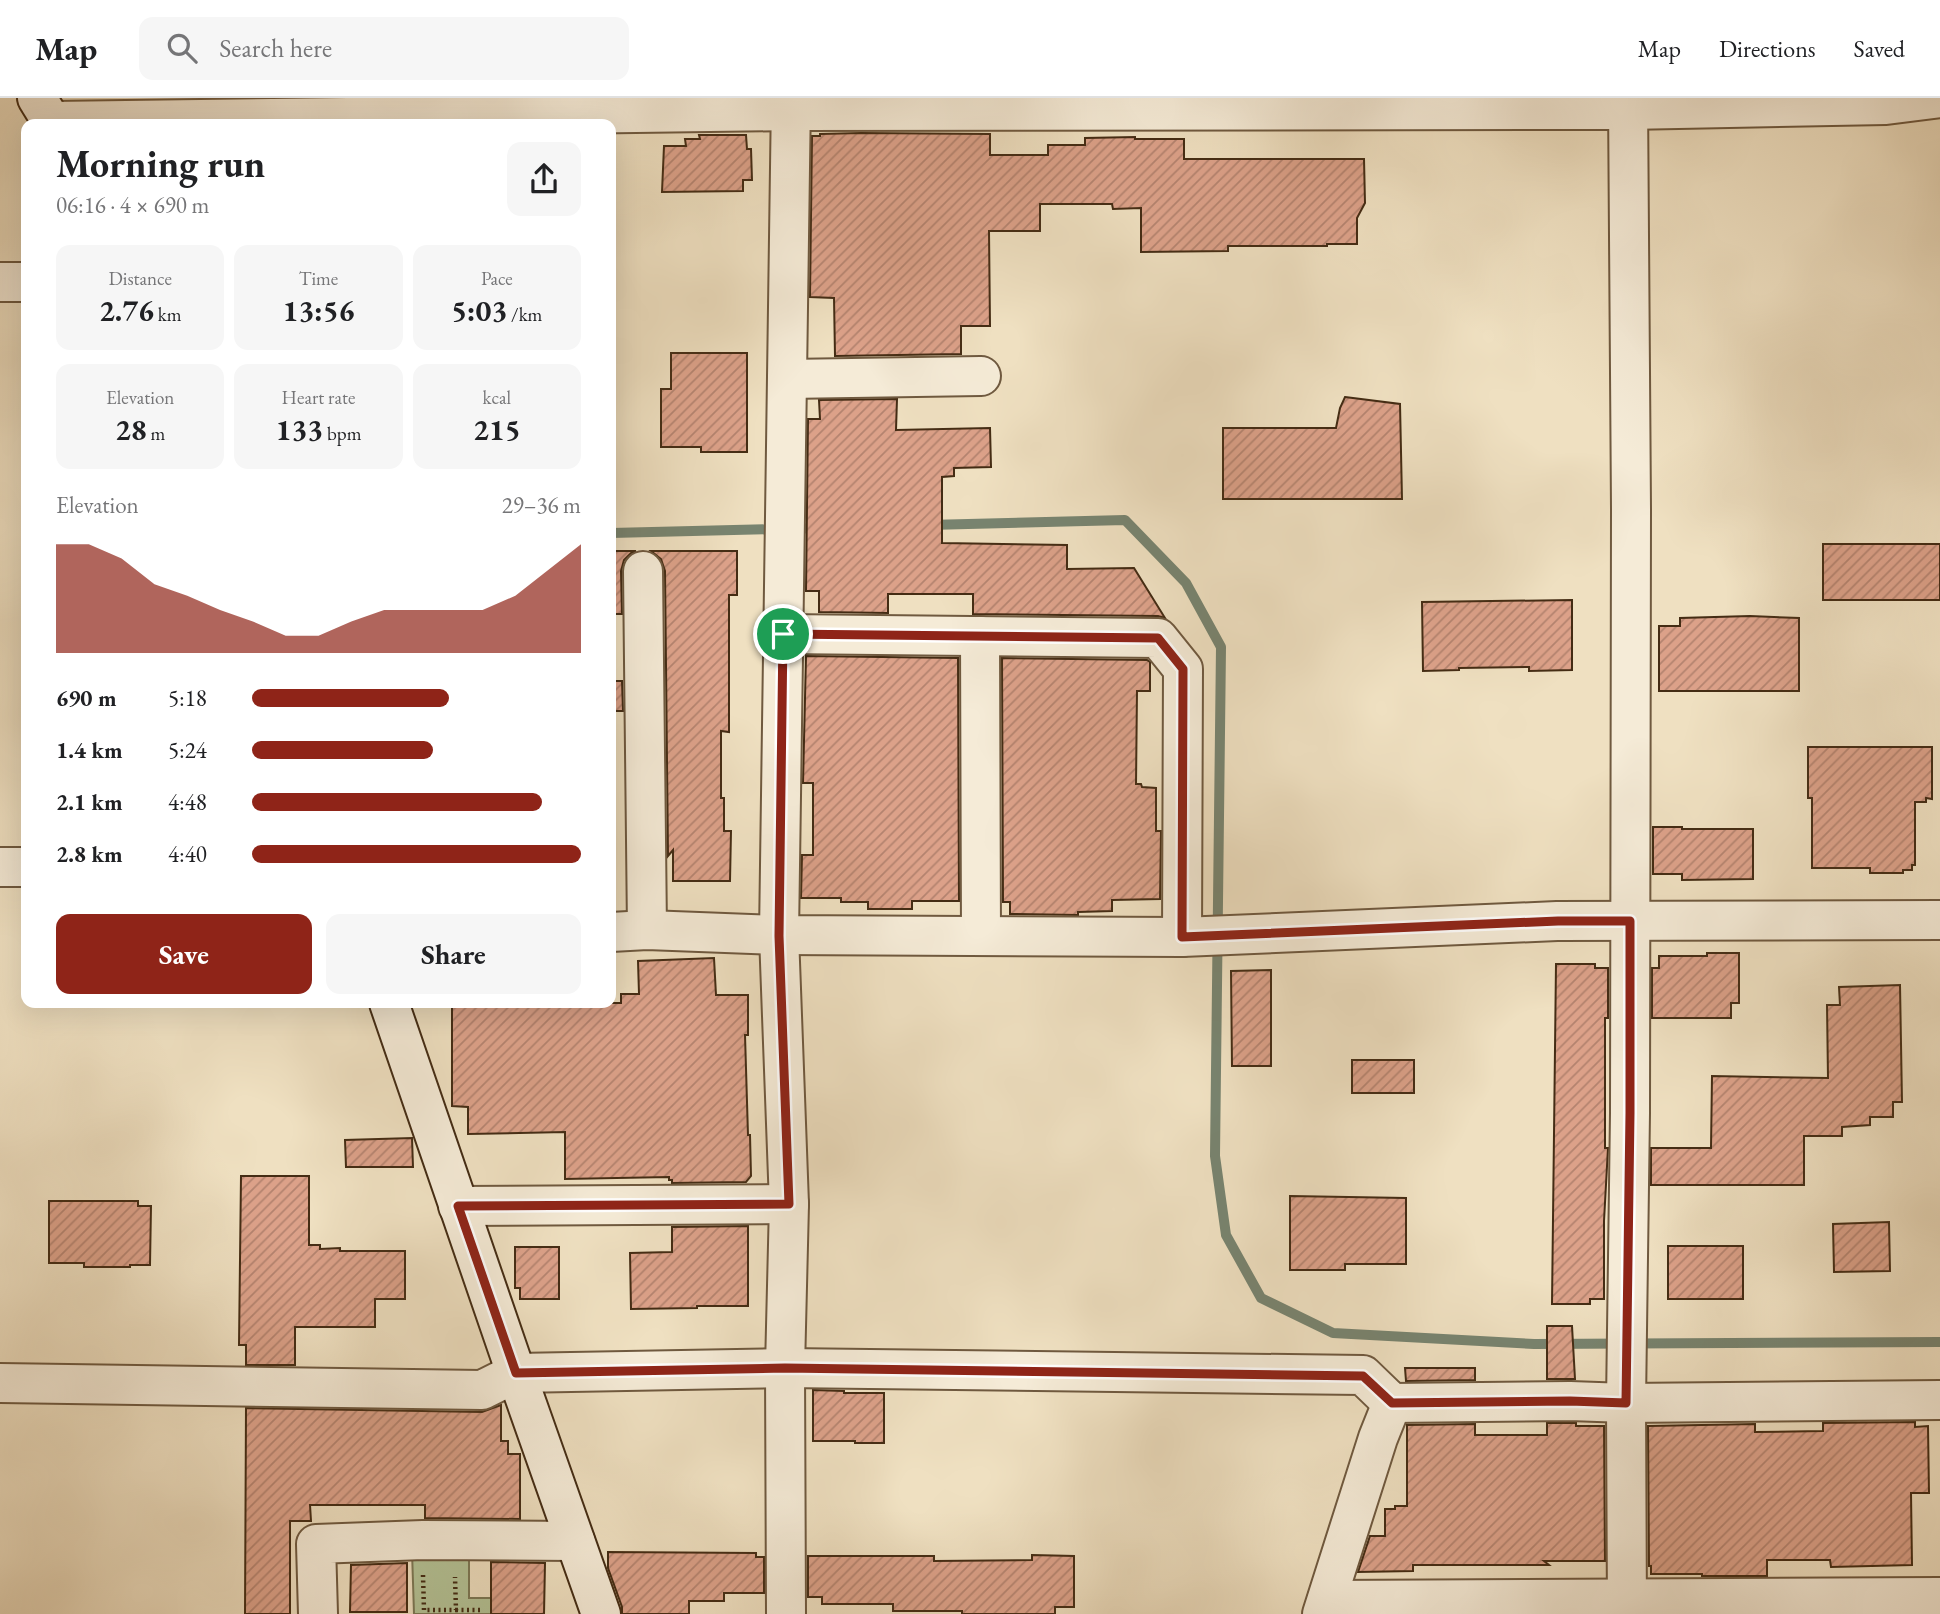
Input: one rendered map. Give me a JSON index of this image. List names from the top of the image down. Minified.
{"page":{"header":"Map","search":"Search here","nav":["Map","Directions","Saved"],"heading":["Morning run","06:16 · 4 × 690 m"],"stats":[["Distance","2.76 km"],["Time","13:56"],["Pace","5:03 /km"],["Elevation","28 m"],["Heart rate","133 bpm"],["kcal","215"]],"chart":["Elevation","29–36 m"],"list":[{"name":"690 m","note":"5:18"},{"name":"1.4 km","note":"5:24"},{"name":"2.1 km","note":"4:48"},{"name":"2.8 km","note":"4:40"}],"buttons":["Save","Share"]}}
